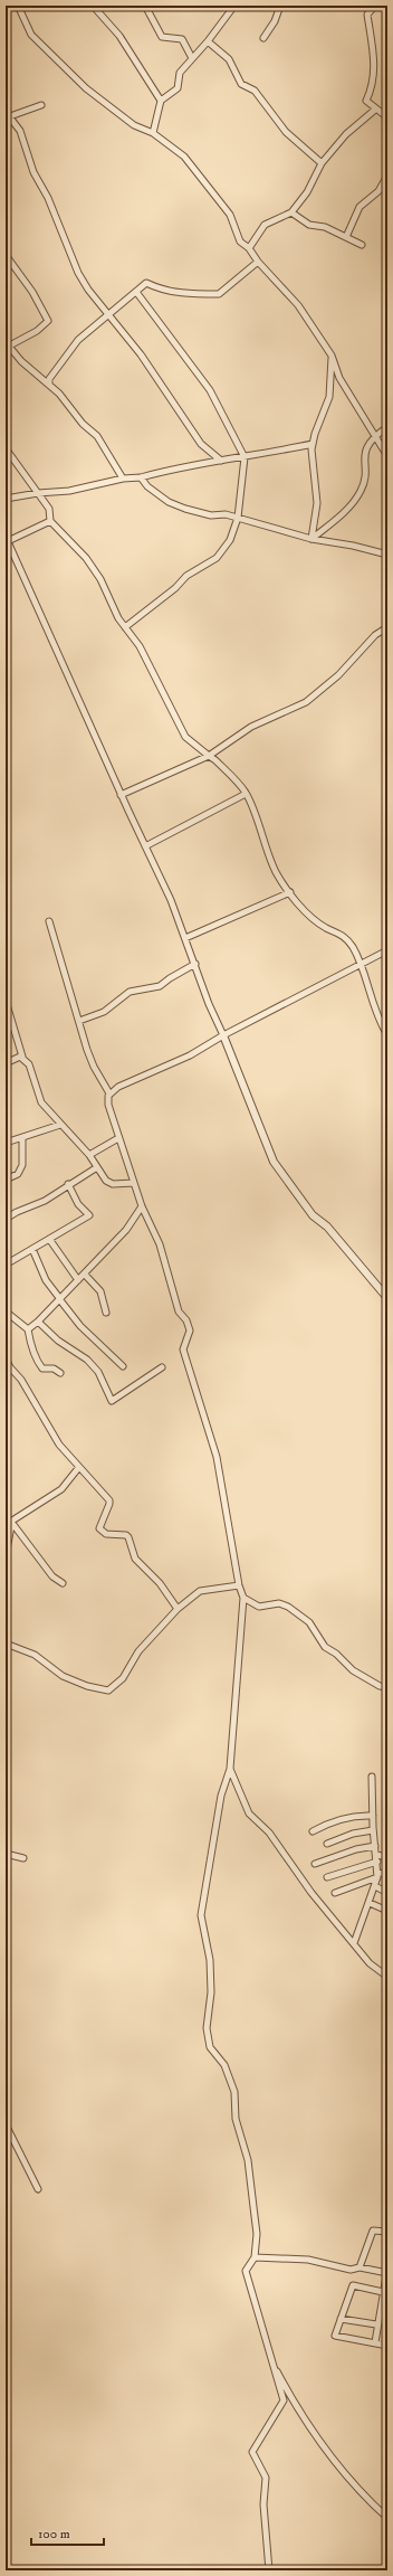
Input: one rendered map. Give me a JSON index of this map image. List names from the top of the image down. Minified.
{"scale_bar":"100 m"}
